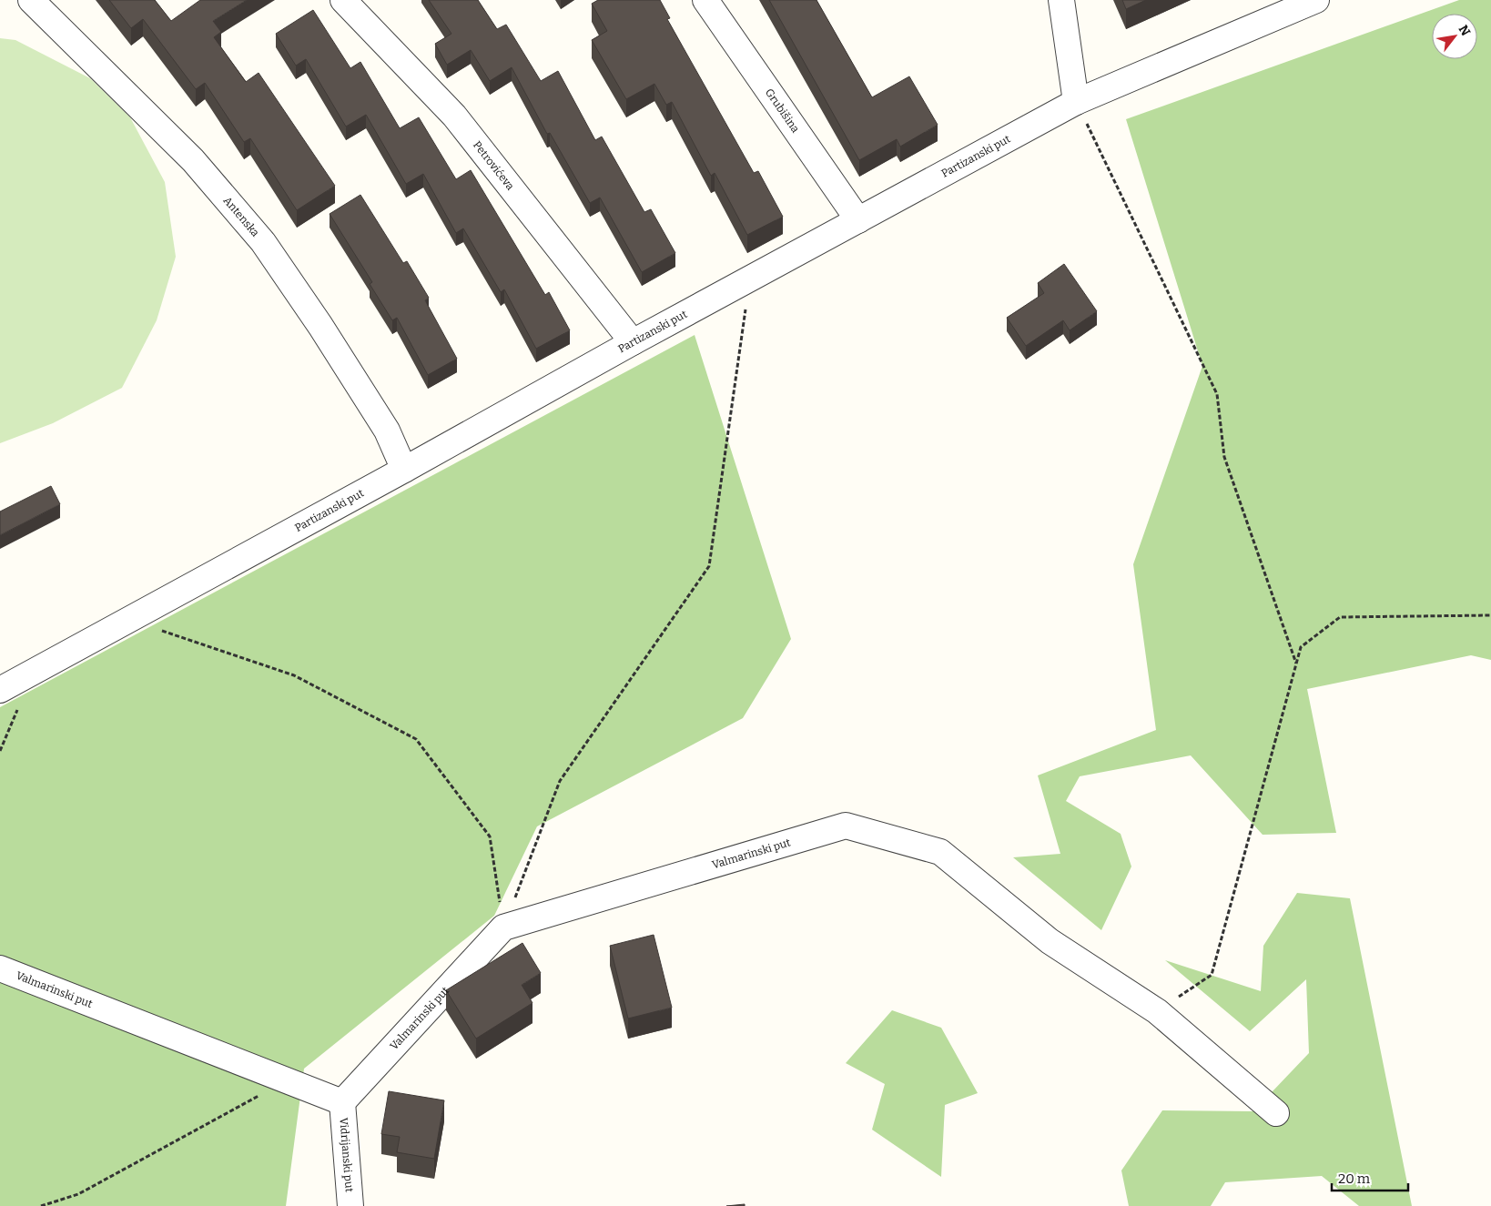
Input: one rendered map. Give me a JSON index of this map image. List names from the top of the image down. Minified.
{"streets":{"street":["Grubišina","Partizanski put","Petrovićeva","Antenska","Valmarinski put","Vidrijanski put"]},"crossings":[["Grubišina","Partizanski put"],["Partizanski put","Petrovićeva"],["Partizanski put","Antenska"],["Valmarinski put","Vidrijanski put"]],"scale_bar":"20 m","north":"top right"}
